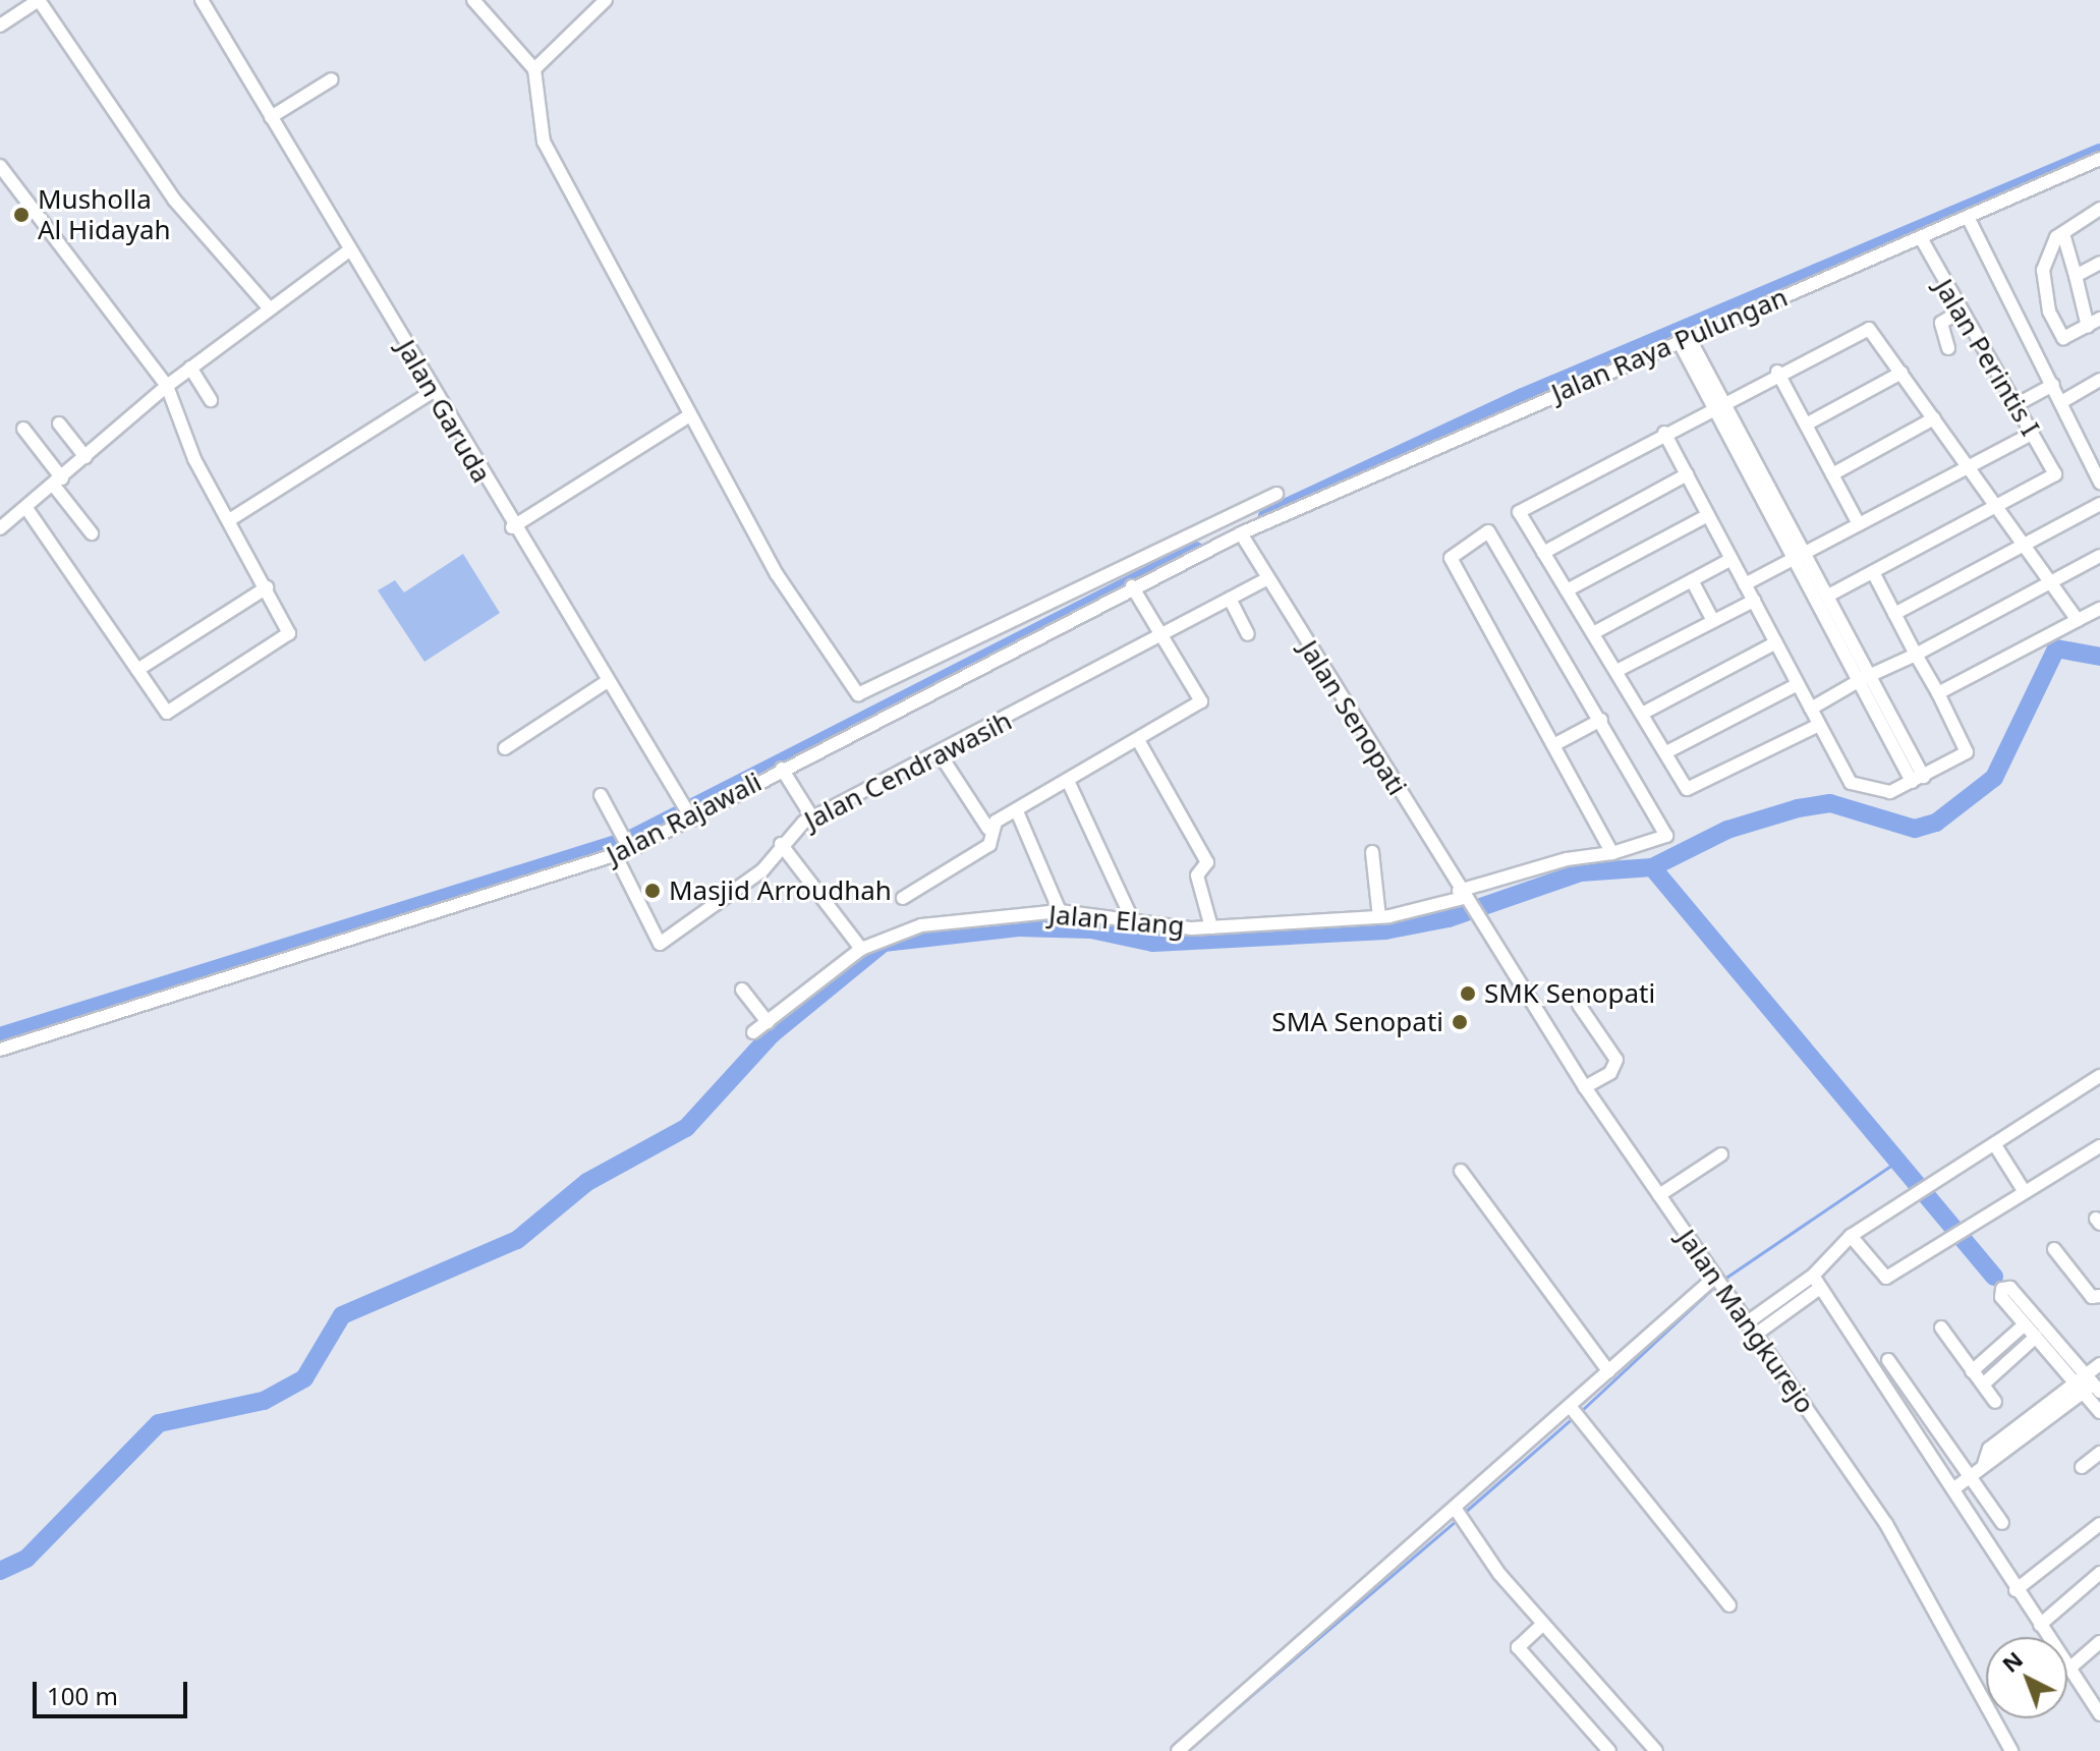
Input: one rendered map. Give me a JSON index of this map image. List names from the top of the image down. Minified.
{"streets":{"street":["Jalan Raya Pulungan","Jalan Perintis I","Jalan Garuda","Jalan Senopati","Jalan Cendrawasih","Jalan Rajawali","Jalan Elang","Jalan Mangkurejo"]},"crossings":[["Jalan Raya Pulungan","Jalan Perintis I"],["Jalan Raya Pulungan","Jalan Senopati"],["Jalan Raya Pulungan","Jalan Rajawali"],["Jalan Garuda","Jalan Rajawali"],["Jalan Senopati","Jalan Cendrawasih"],["Jalan Senopati","Jalan Rajawali"],["Jalan Senopati","Jalan Elang"],["Jalan Senopati","Jalan Mangkurejo"],["Jalan Cendrawasih","Jalan Rajawali"],["Jalan Elang","Jalan Mangkurejo"]],"places":["Musholla Al Hidayah","Masjid Arroudhah","SMK Senopati","SMA Senopati"],"scale_bar":"100 m","north":"top left"}
